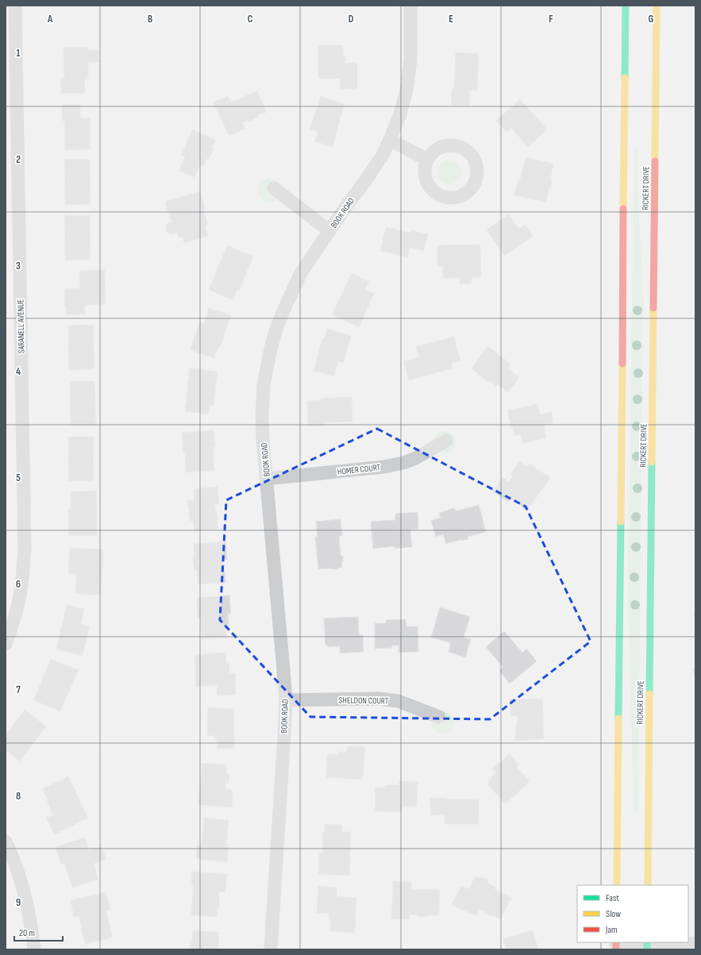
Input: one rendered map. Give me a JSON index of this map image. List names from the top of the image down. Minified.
{"streets":{"street":["RICKERT DRIVE","BOOK ROAD","SARANELL AVENUE","HOMER COURT","SHELDON COURT"]},"crossings":[["BOOK ROAD","HOMER COURT"],["BOOK ROAD","SHELDON COURT"]],"legend":["Fast","Slow","Jam"],"scale_bar":"20 m","grid":{"columns":["A","B","C","D","E","F","G"],"rows":["1","2","3","4","5","6","7","8","9"]}}
